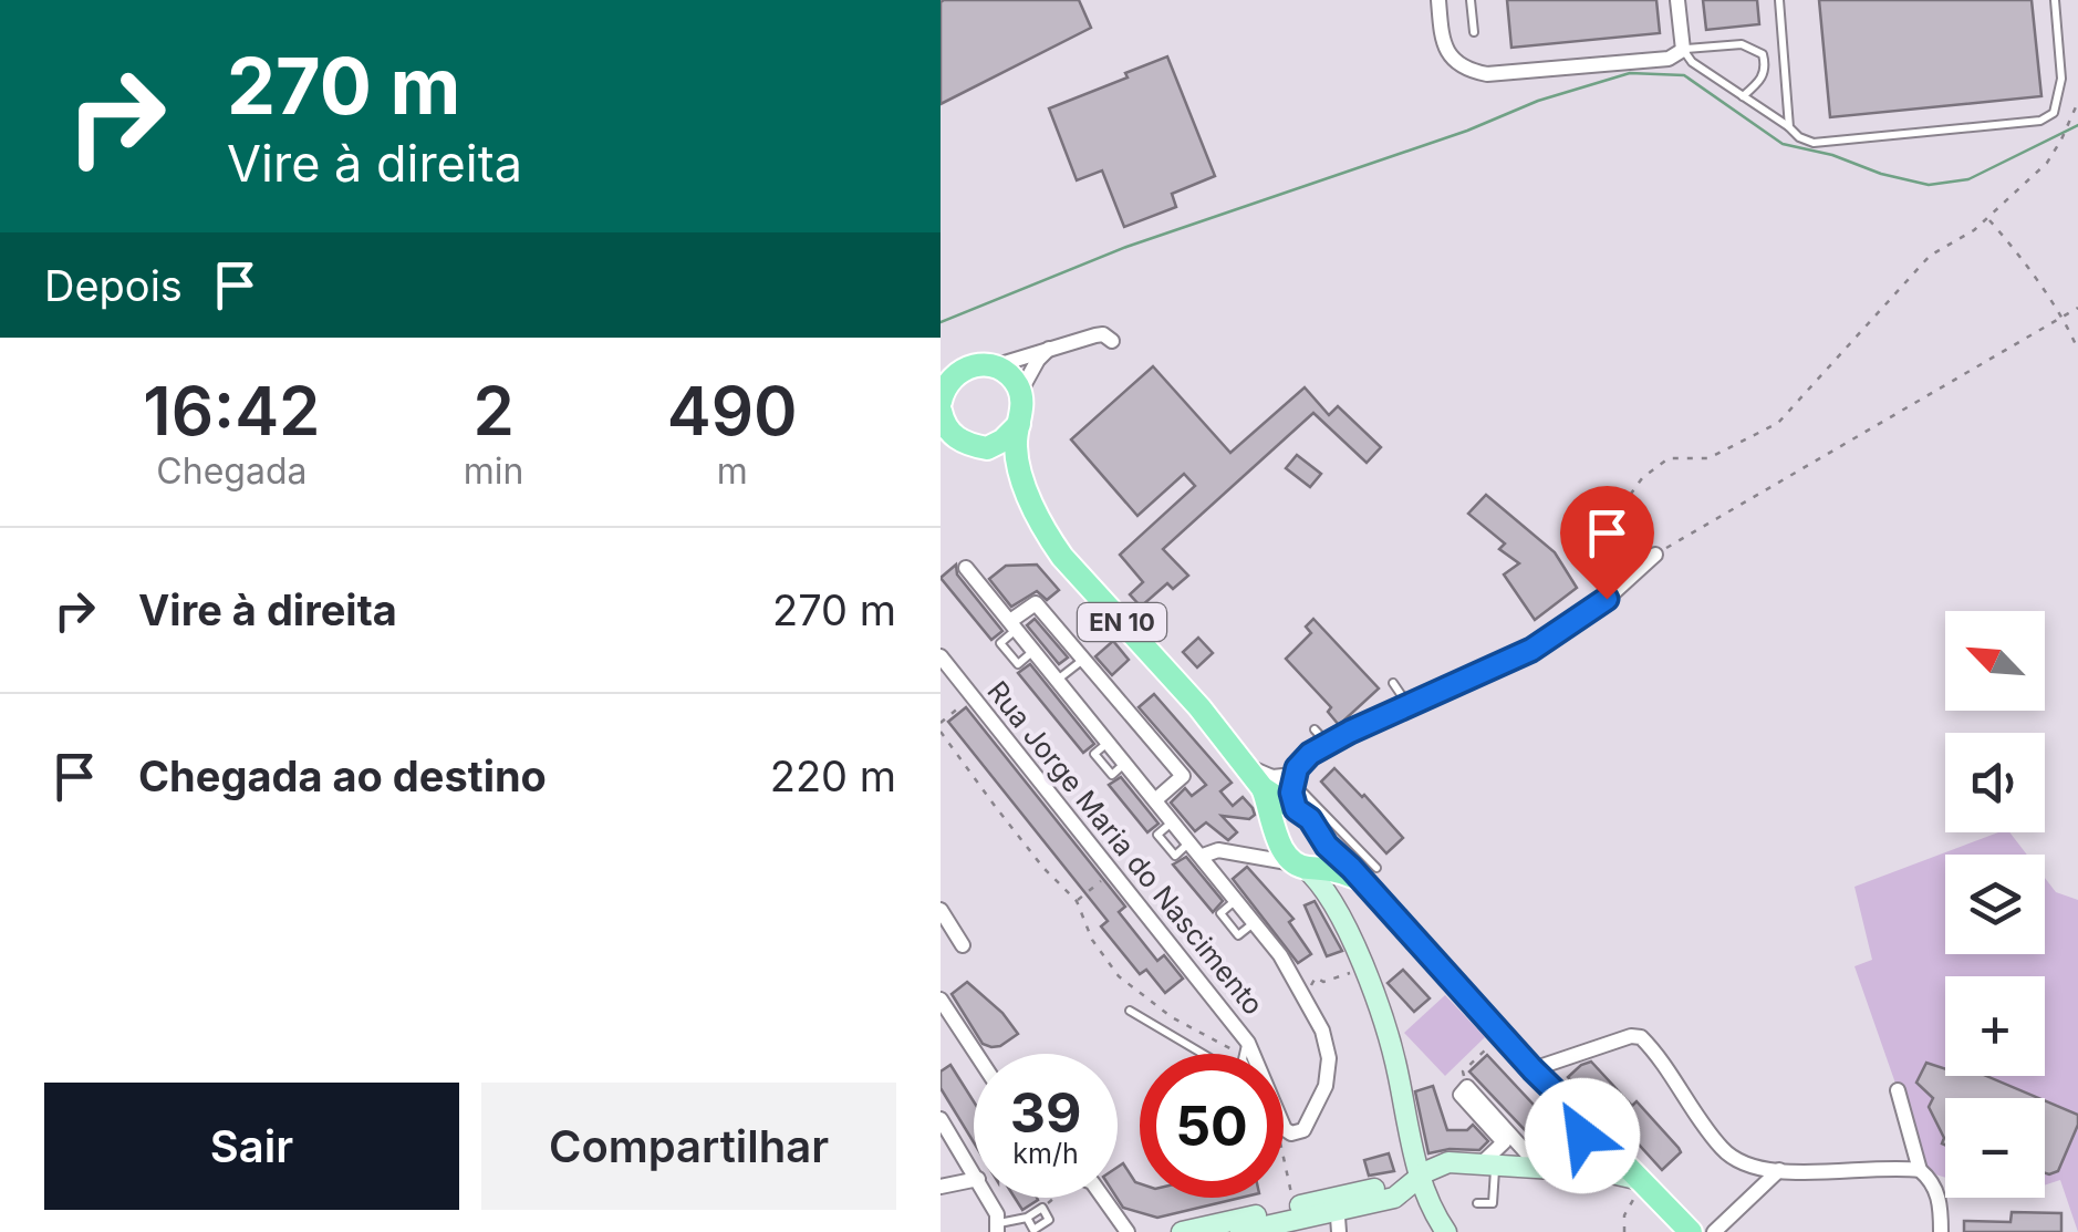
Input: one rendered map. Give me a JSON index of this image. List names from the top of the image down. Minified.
{"streets":{"main road":["EN 10"],"street":["Rua Jorge Maria do Nascimento"]},"north":"top left","page":{"turn":["270 m","Vire à direita"],"then":"Depois","eta":["16:42","Chegada","2","min","490","m"],"list":[{"name":"Vire à direita","value":"270 m"},{"name":"Chegada ao destino","value":"220 m"}],"map_buttons":["+","−"],"speed":"39 km/h","limit":"50","buttons":["Sair","Compartilhar"]}}
